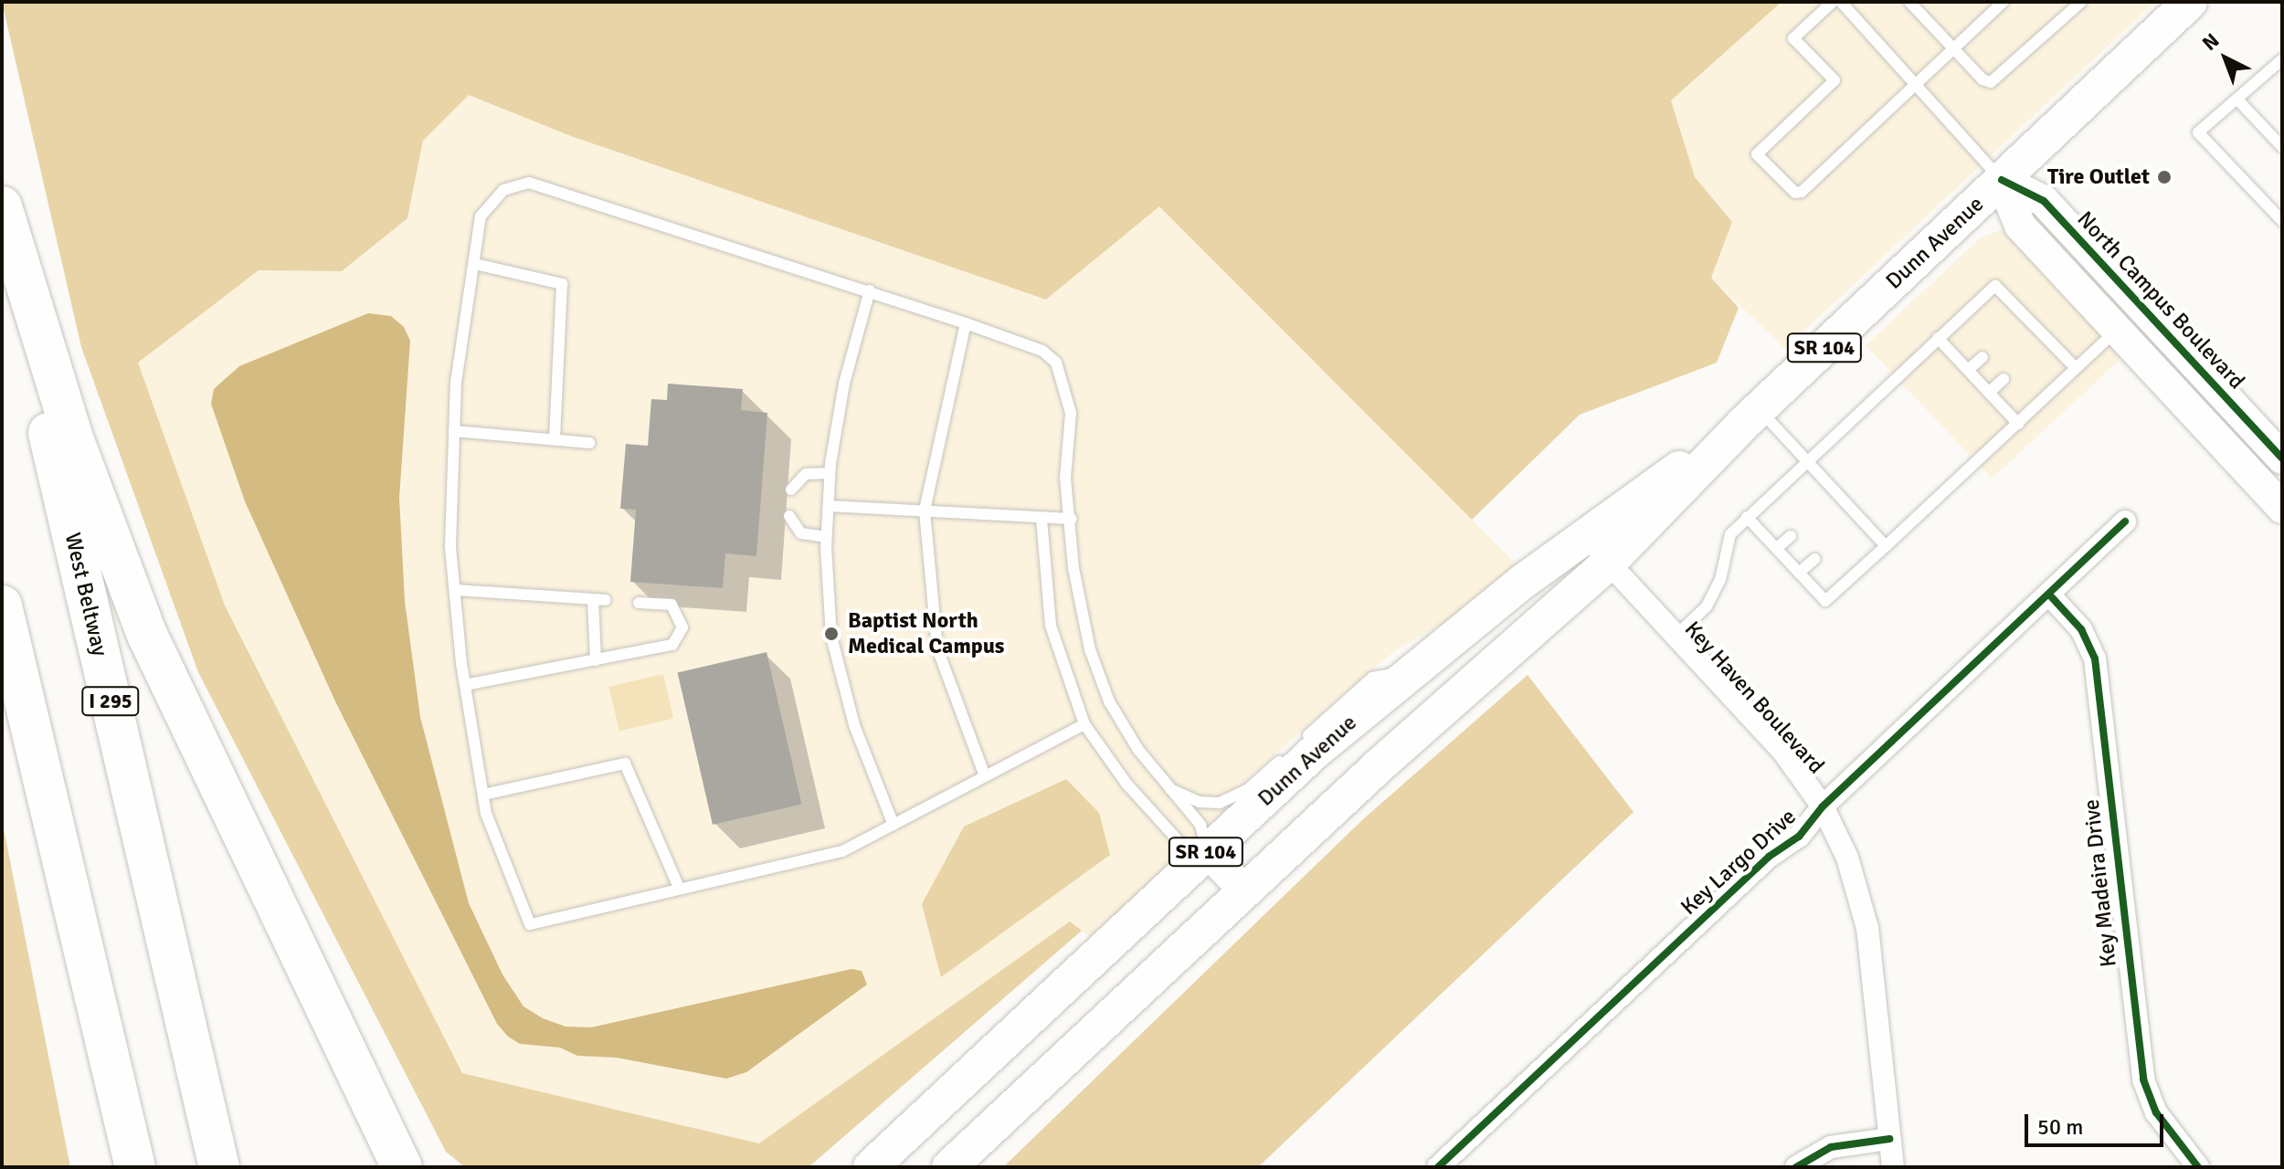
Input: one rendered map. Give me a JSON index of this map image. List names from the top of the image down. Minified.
{"streets":{"highway":["West Beltway","I 295"],"main road":["Dunn Avenue","SR 104"],"street":["North Campus Boulevard","Key Haven Boulevard","Key Largo Drive","Key Madeira Drive"]},"crossings":[["Dunn Avenue","North Campus Boulevard"],["Dunn Avenue","Key Haven Boulevard"],["Key Haven Boulevard","Key Largo Drive"],["Key Largo Drive","Key Madeira Drive"]],"places":["Tire Outlet","Baptist North Medical Campus"],"scale_bar":"50 m","north":"top left"}
